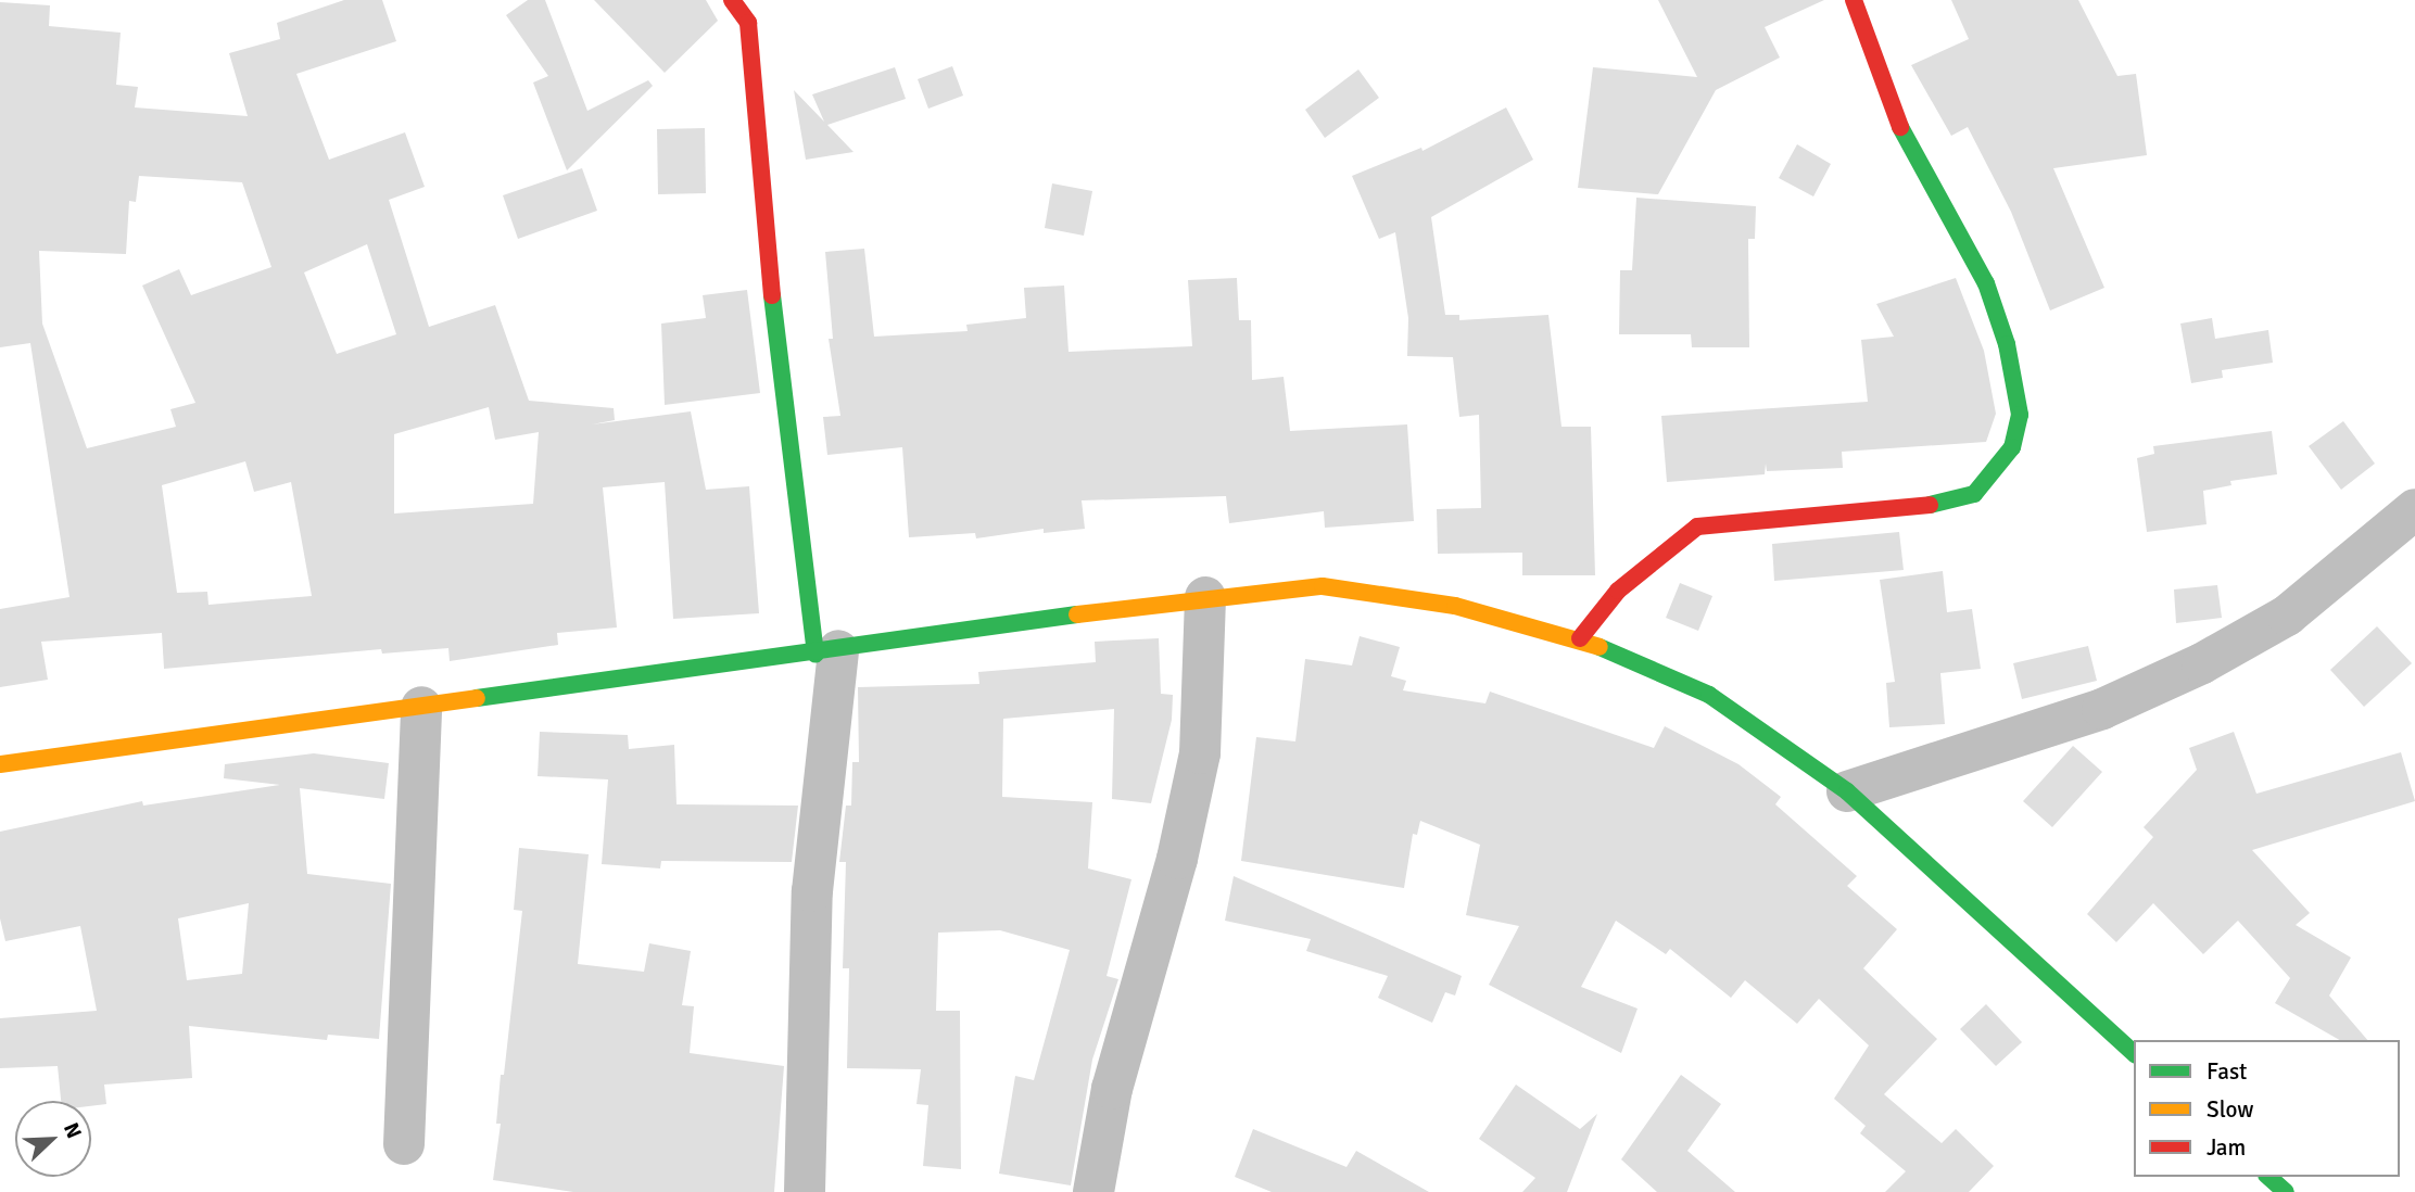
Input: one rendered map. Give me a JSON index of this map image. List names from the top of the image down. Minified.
{"legend":["Fast","Slow","Jam"],"north":"top right"}
